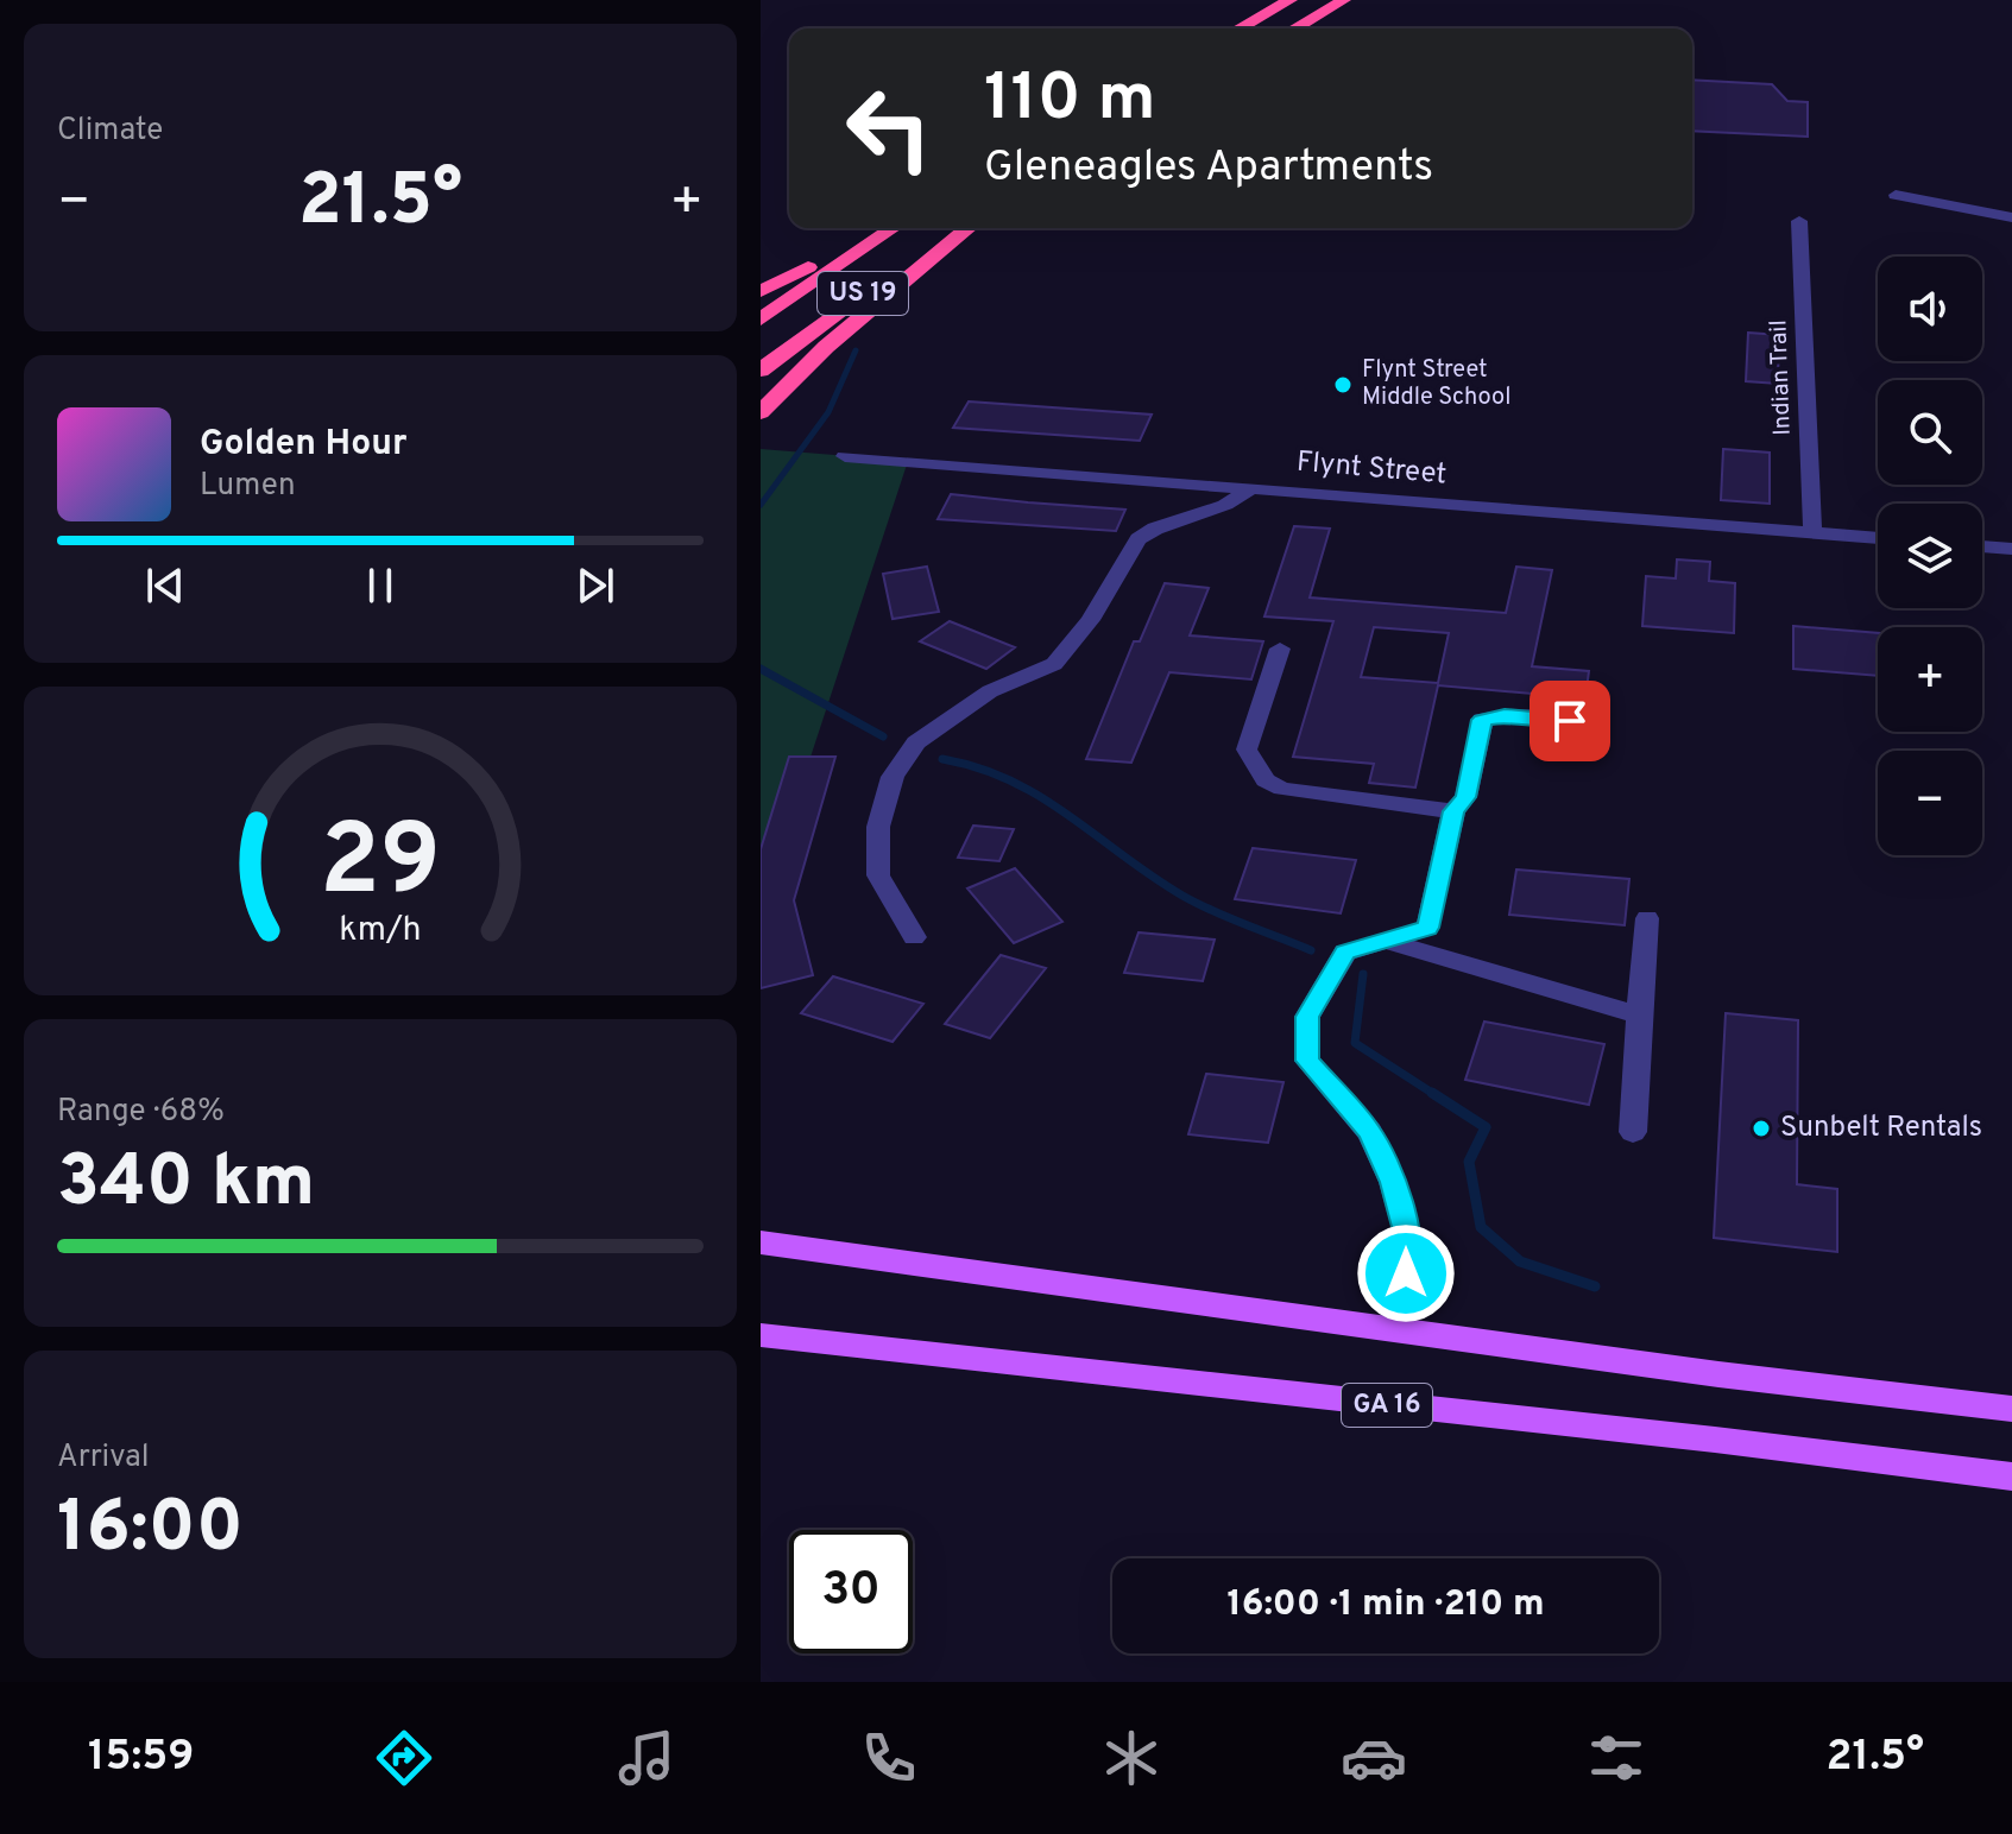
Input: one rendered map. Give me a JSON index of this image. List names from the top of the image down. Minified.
{"streets":{"highway":["US 19"],"main road":["GA 16"],"street":["Indian Trail","Flynt Street"]},"crossings":[["Indian Trail","Flynt Street"]],"places":["Flynt Street Middle School","Sunbelt Rentals"],"page":{"tile":["Climate",["Range · 68%","340 km"],["Arrival","16:00"]],"turn":["110 m","Gleneagles Apartments"],"heat":["−","21.5°","+"],"map_buttons":["+","−"],"song":["Golden Hour","Lumen"],"limit":"30","trip":"16:00 · 1 min · 210 m","tabs":["15:59","21.5°"],"gauge":["29","km/h"]}}
